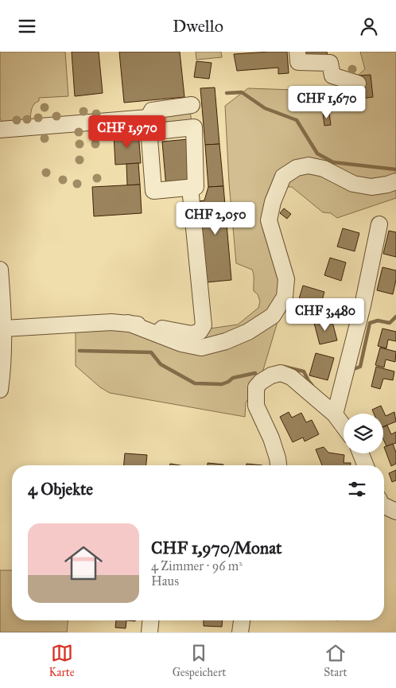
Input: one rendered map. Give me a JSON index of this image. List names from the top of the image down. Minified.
{"page":{"header":"Dwello","price":["CHF 1,670","CHF 1,970","CHF 2,050","CHF 3,480"],"heading":"4 Objekte","list":[{"name":"CHF 1,970/Monat","note":"4 Zimmer · 96 m² · Haus"}],"tabs":["Karte","Gespeichert","Start"]}}
